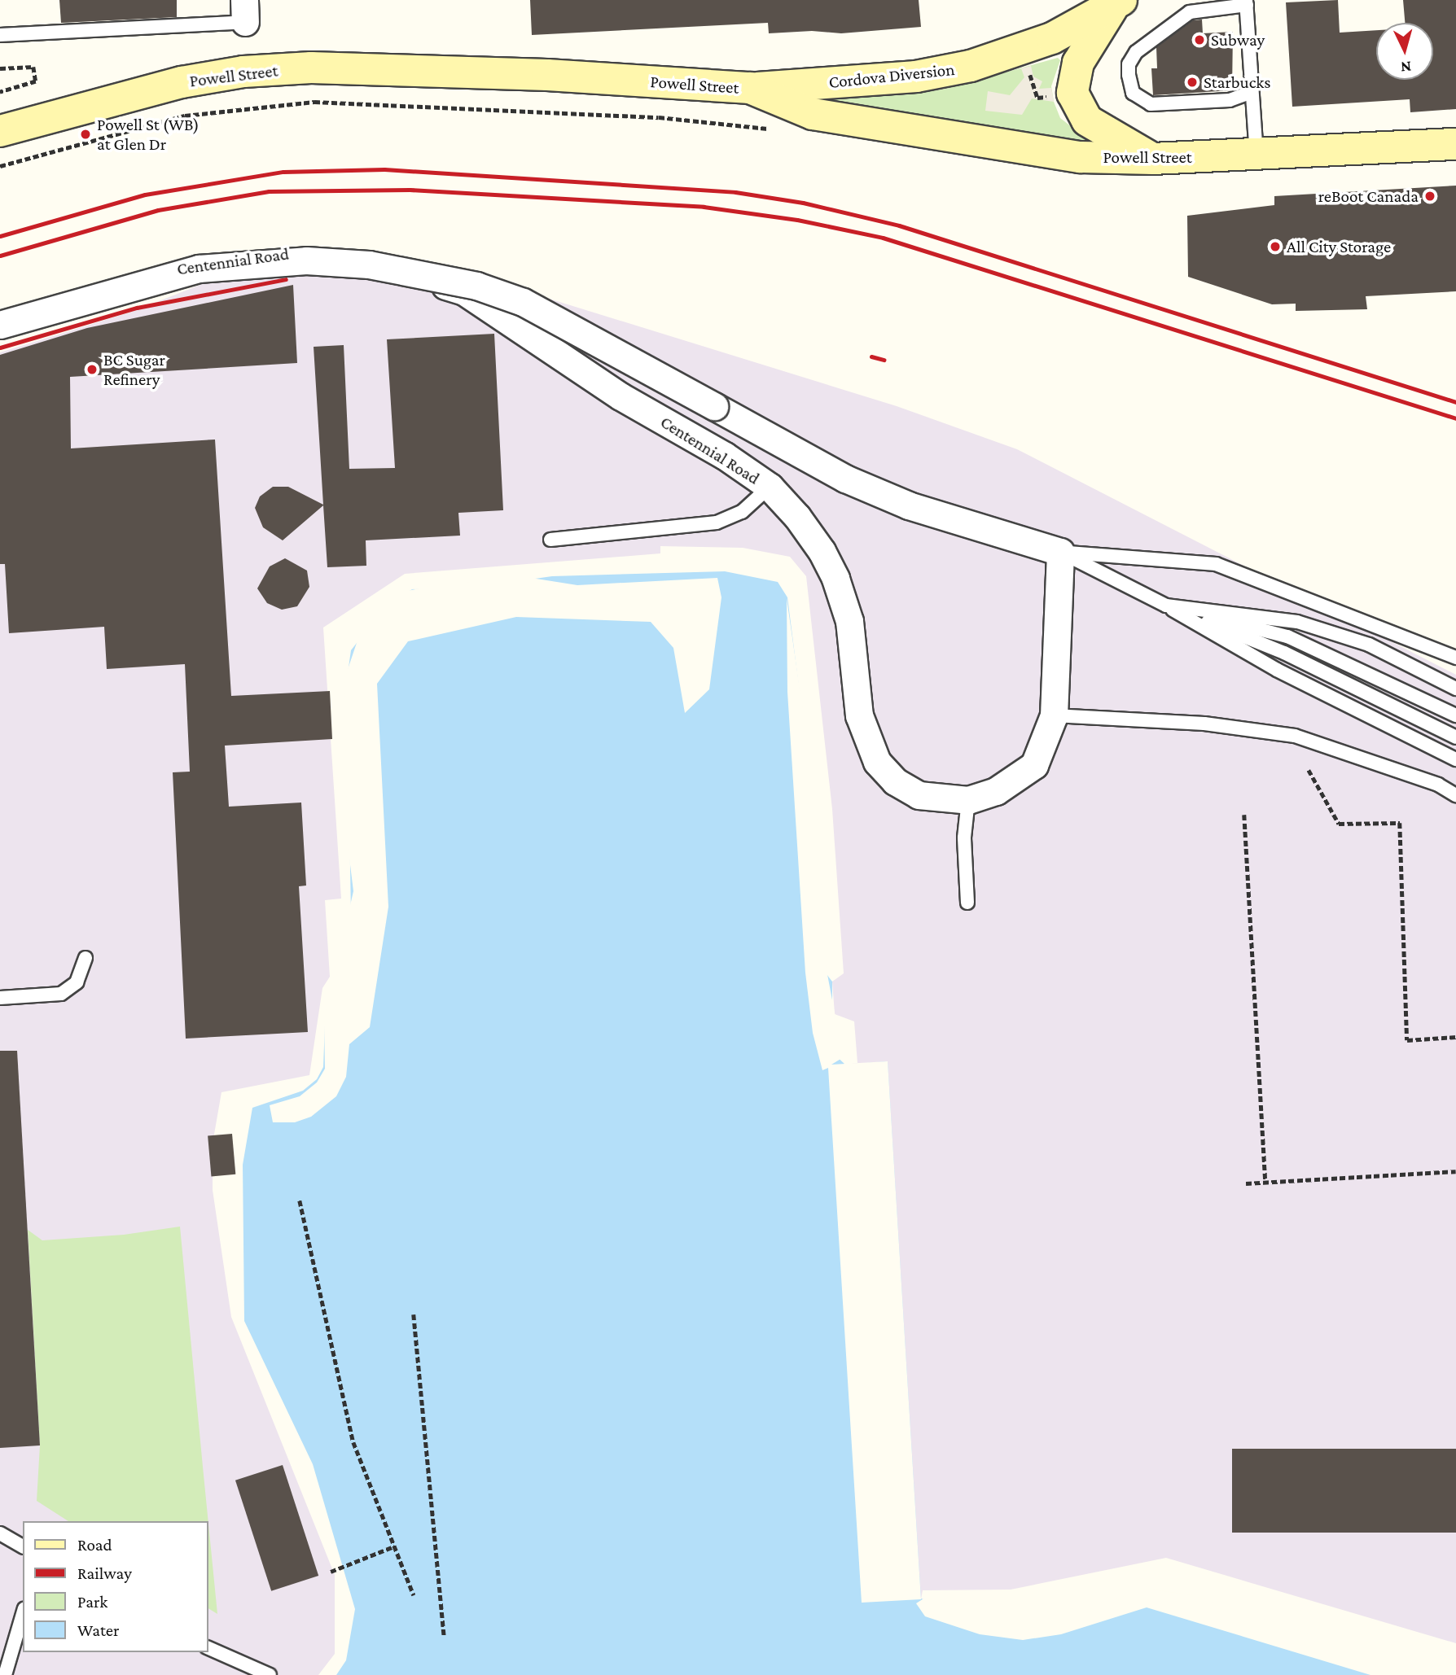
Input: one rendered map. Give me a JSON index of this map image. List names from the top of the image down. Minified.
{"streets":{"main road":["Powell Street","Cordova Diversion"],"street":["Centennial Road"]},"crossings":[["Powell Street","Cordova Diversion"]],"places":["Subway","Starbucks","Powell St (WB) at Glen Dr","reBoot Canada","All City Storage","BC Sugar Refinery"],"legend":["Road","Railway","Park","Water"],"north":"bottom"}
